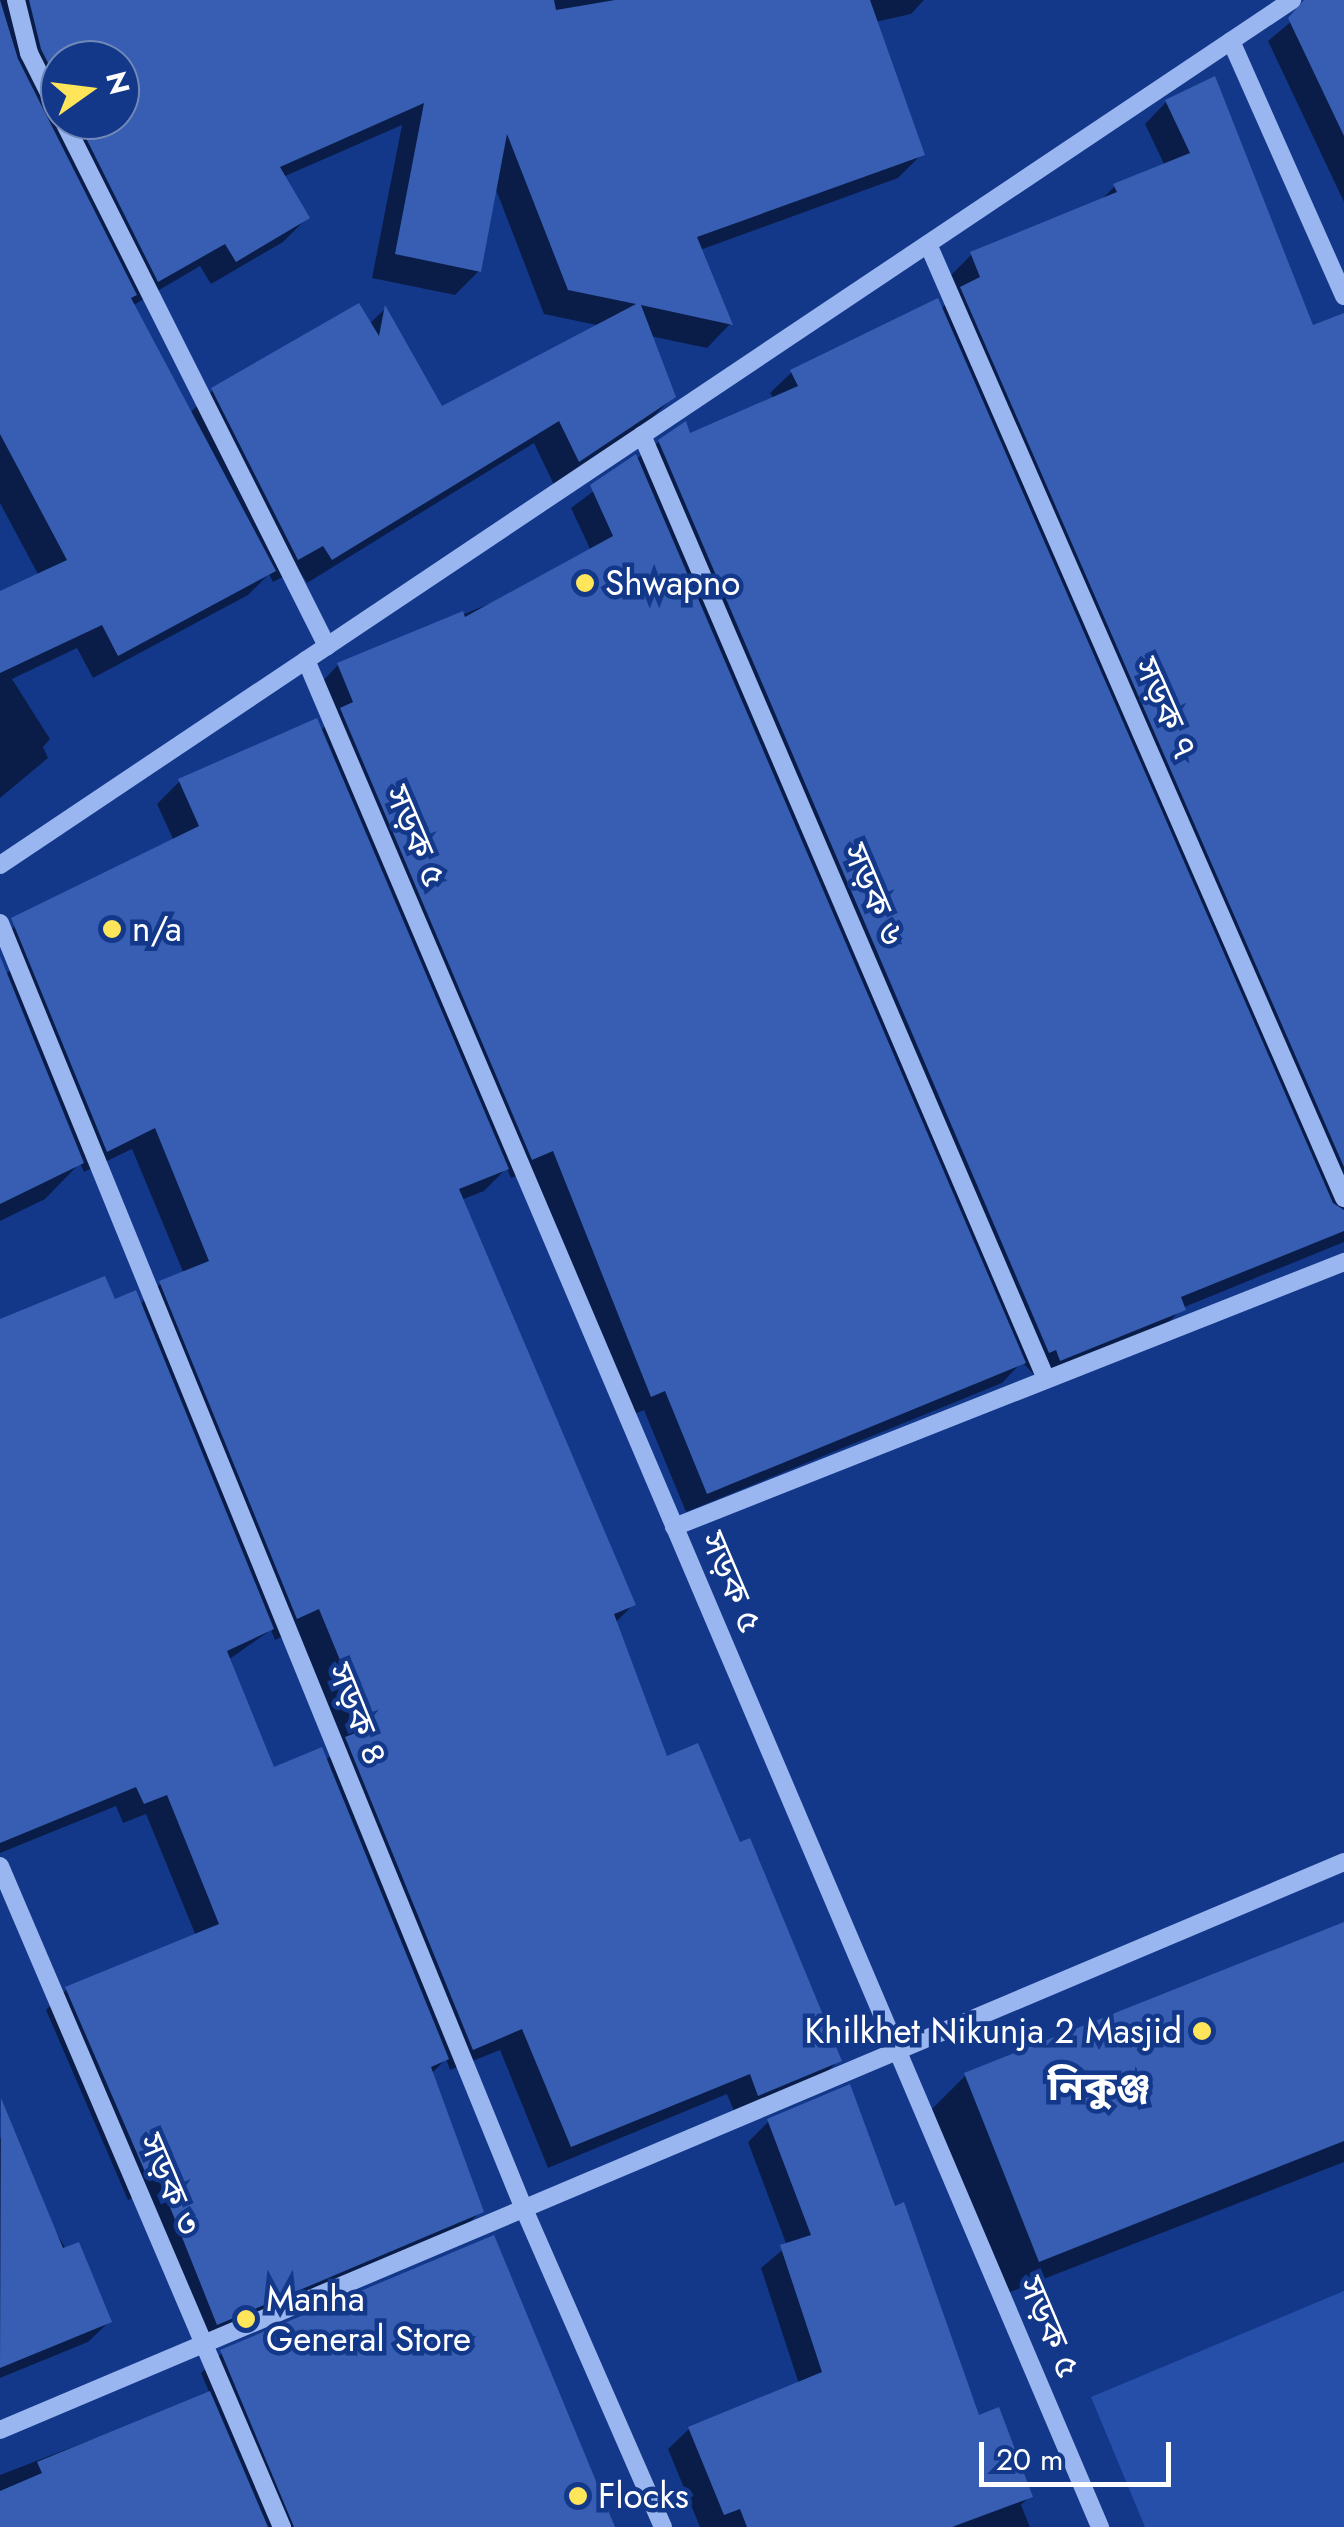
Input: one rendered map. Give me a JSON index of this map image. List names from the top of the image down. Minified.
{"streets":{"street":["সড়ক ৭","সড়ক ৫","সড়ক ৬","সড়ক ৪","সড়ক ৩"]},"districts":["নিকুঞ্জ"],"places":["Shwapno","n/a","Khilkhet Nikunja 2 Masjid","Manha General Store","Flocks"],"scale_bar":"20 m","north":"right"}
